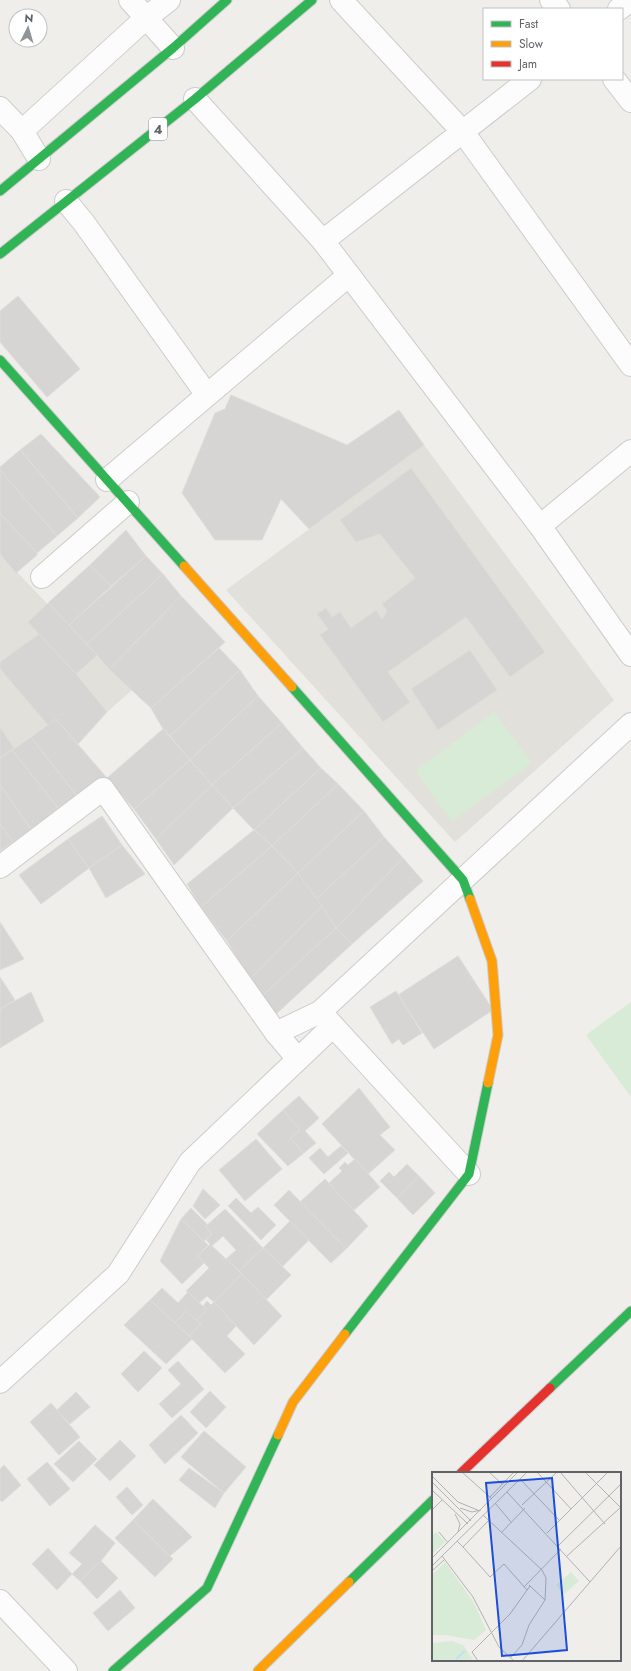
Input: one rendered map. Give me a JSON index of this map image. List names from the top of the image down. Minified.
{"streets":{"main road":["4"]},"legend":["Fast","Slow","Jam"],"north":"top"}
